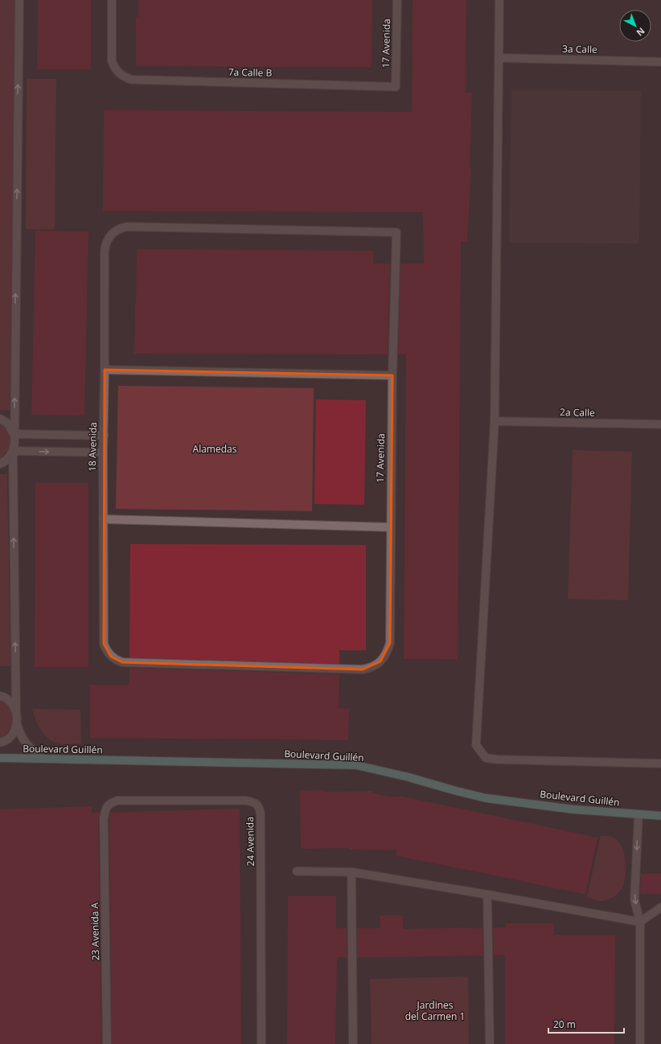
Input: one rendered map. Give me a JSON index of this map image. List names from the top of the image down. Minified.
{"streets":{"main road":["Boulevard Guillén"],"street":["17 Avenida","3a Calle","7a Calle B","2a Calle","18 Avenida","24 Avenida","23 Avenida A"]},"crossings":[["17 Avenida","7a Calle B"],["17 Avenida","18 Avenida"],["24 Avenida","23 Avenida A"]],"parks":["Alamedas","Jardines del Carmen 1"],"scale_bar":"20 m","north":"bottom right"}
